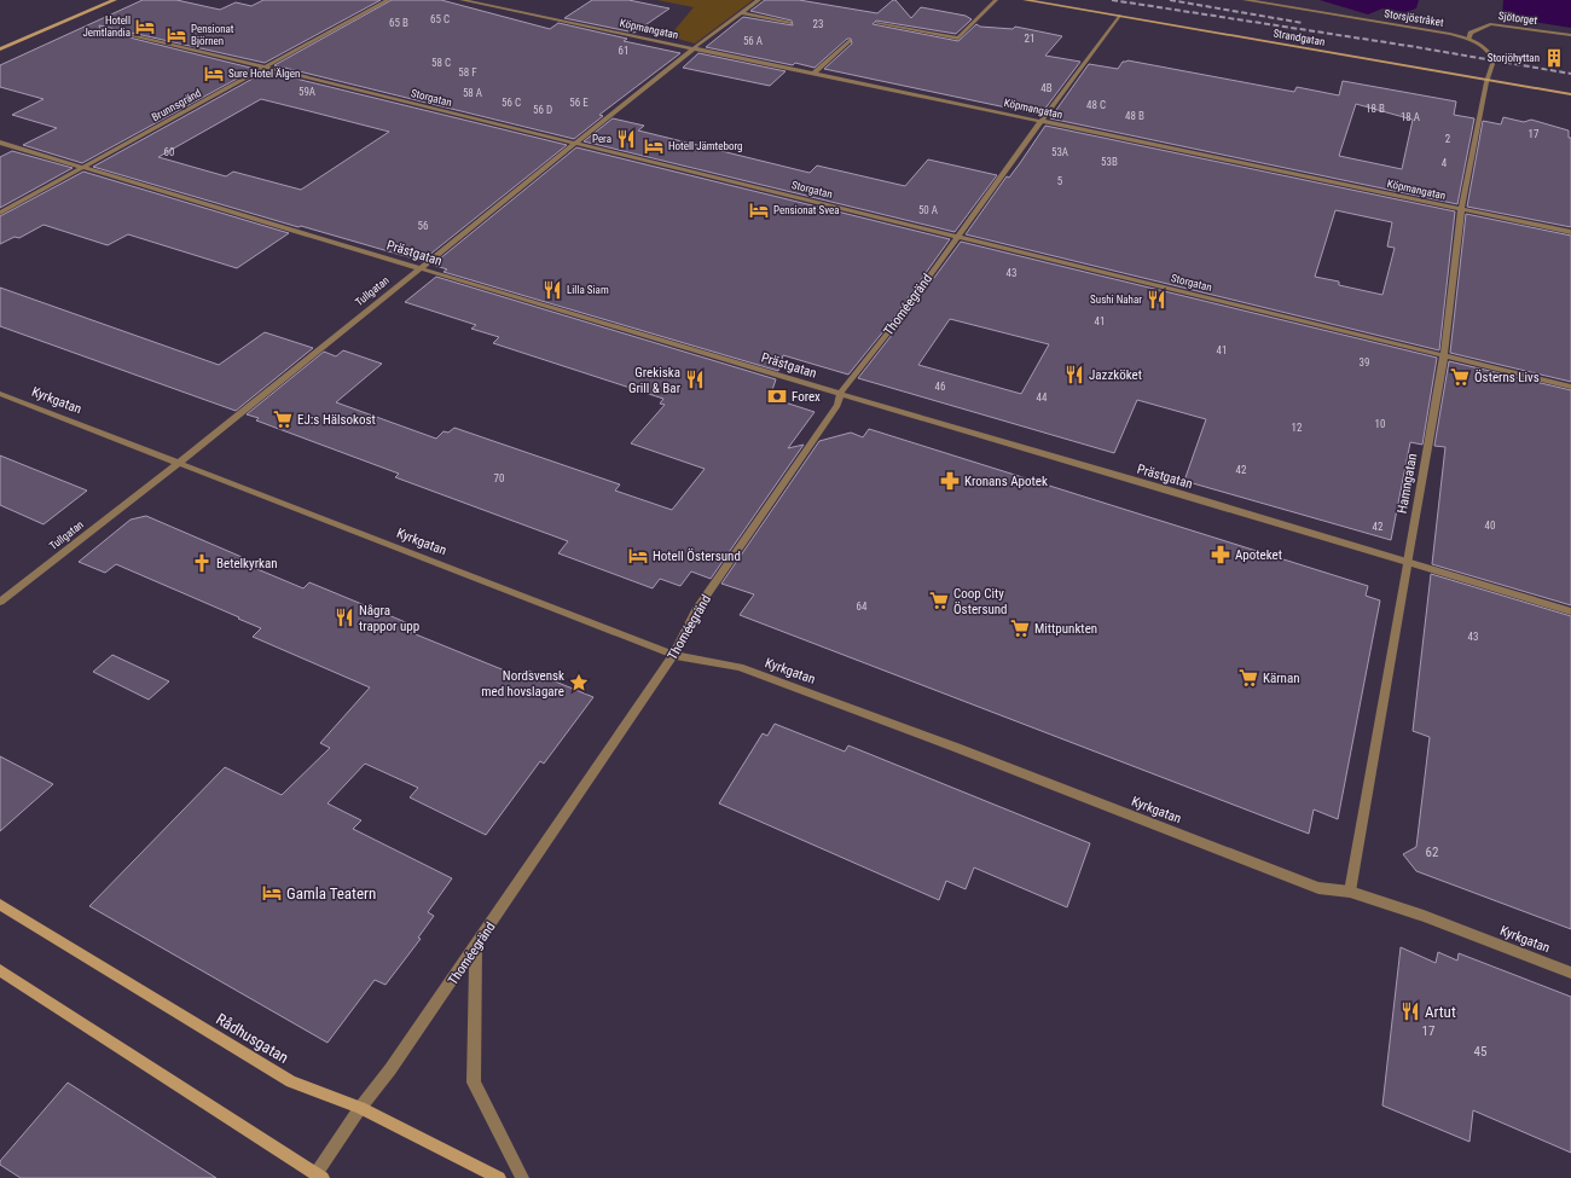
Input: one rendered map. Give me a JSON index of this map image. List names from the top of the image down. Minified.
{"streets":{"main road":["Strandgatan","Rådhusgatan"],"street":["Storsjöstråket","Sjötorget","Köpmangatan","Storgatan","Brunnsgränd","Prästgatan","Tullgatan","Thoméegränd","Kyrkgatan","Hamngatan"]},"crossings":[["Storsjöstråket","Sjötorget"],["Storsjöstråket","Strandgatan"],["Storsjöstråket","Hamngatan"],["Köpmangatan","Tullgatan"],["Köpmangatan","Thoméegränd"],["Köpmangatan","Hamngatan"],["Strandgatan","Thoméegränd"],["Strandgatan","Hamngatan"],["Storgatan","Brunnsgränd"],["Storgatan","Tullgatan"],["Storgatan","Thoméegränd"],["Storgatan","Hamngatan"],["Brunnsgränd","Prästgatan"],["Prästgatan","Tullgatan"],["Prästgatan","Thoméegränd"],["Prästgatan","Hamngatan"],["Tullgatan","Kyrkgatan"],["Thoméegränd","Kyrkgatan"],["Thoméegränd","Rådhusgatan"],["Kyrkgatan","Hamngatan"]],"places":{"hotel":["Hotell Jemtlandia","Pensionat Björnen","Sure Hotel Älgen","Hotell Jämteborg","Pensionat Svea","Hotell Östersund","Gamla Teatern"],"building":["Storjöhyttan"],"restaurant":["Pera","Lilla Siam","Sushi Nahar","Jazzköket","Grekiska Grill & Bar","Några trappor upp","Artut"],"supermarket":["Österns Livs","EJ:s Hälsokost","Coop City Östersund","Mittpunkten","Kärnan"],"bank":["Forex"],"pharmacy":["Kronans Apotek","Apoteket"],"church":["Betelkyrkan"],"place":["Nordsvensk med hovslagare"]},"house_numbers":["65 C","65 B","23","21","56 A","61","58 C","58 F","4B","59A","58 A","56 C","56 E","48 C","18 B","56 D","48 B","18 A","17","2","60","53A","53B","4","5","50 A","56","43","41","41","39","46","44","10","12","42","70","40","42","64","43","62","17","45"]}
